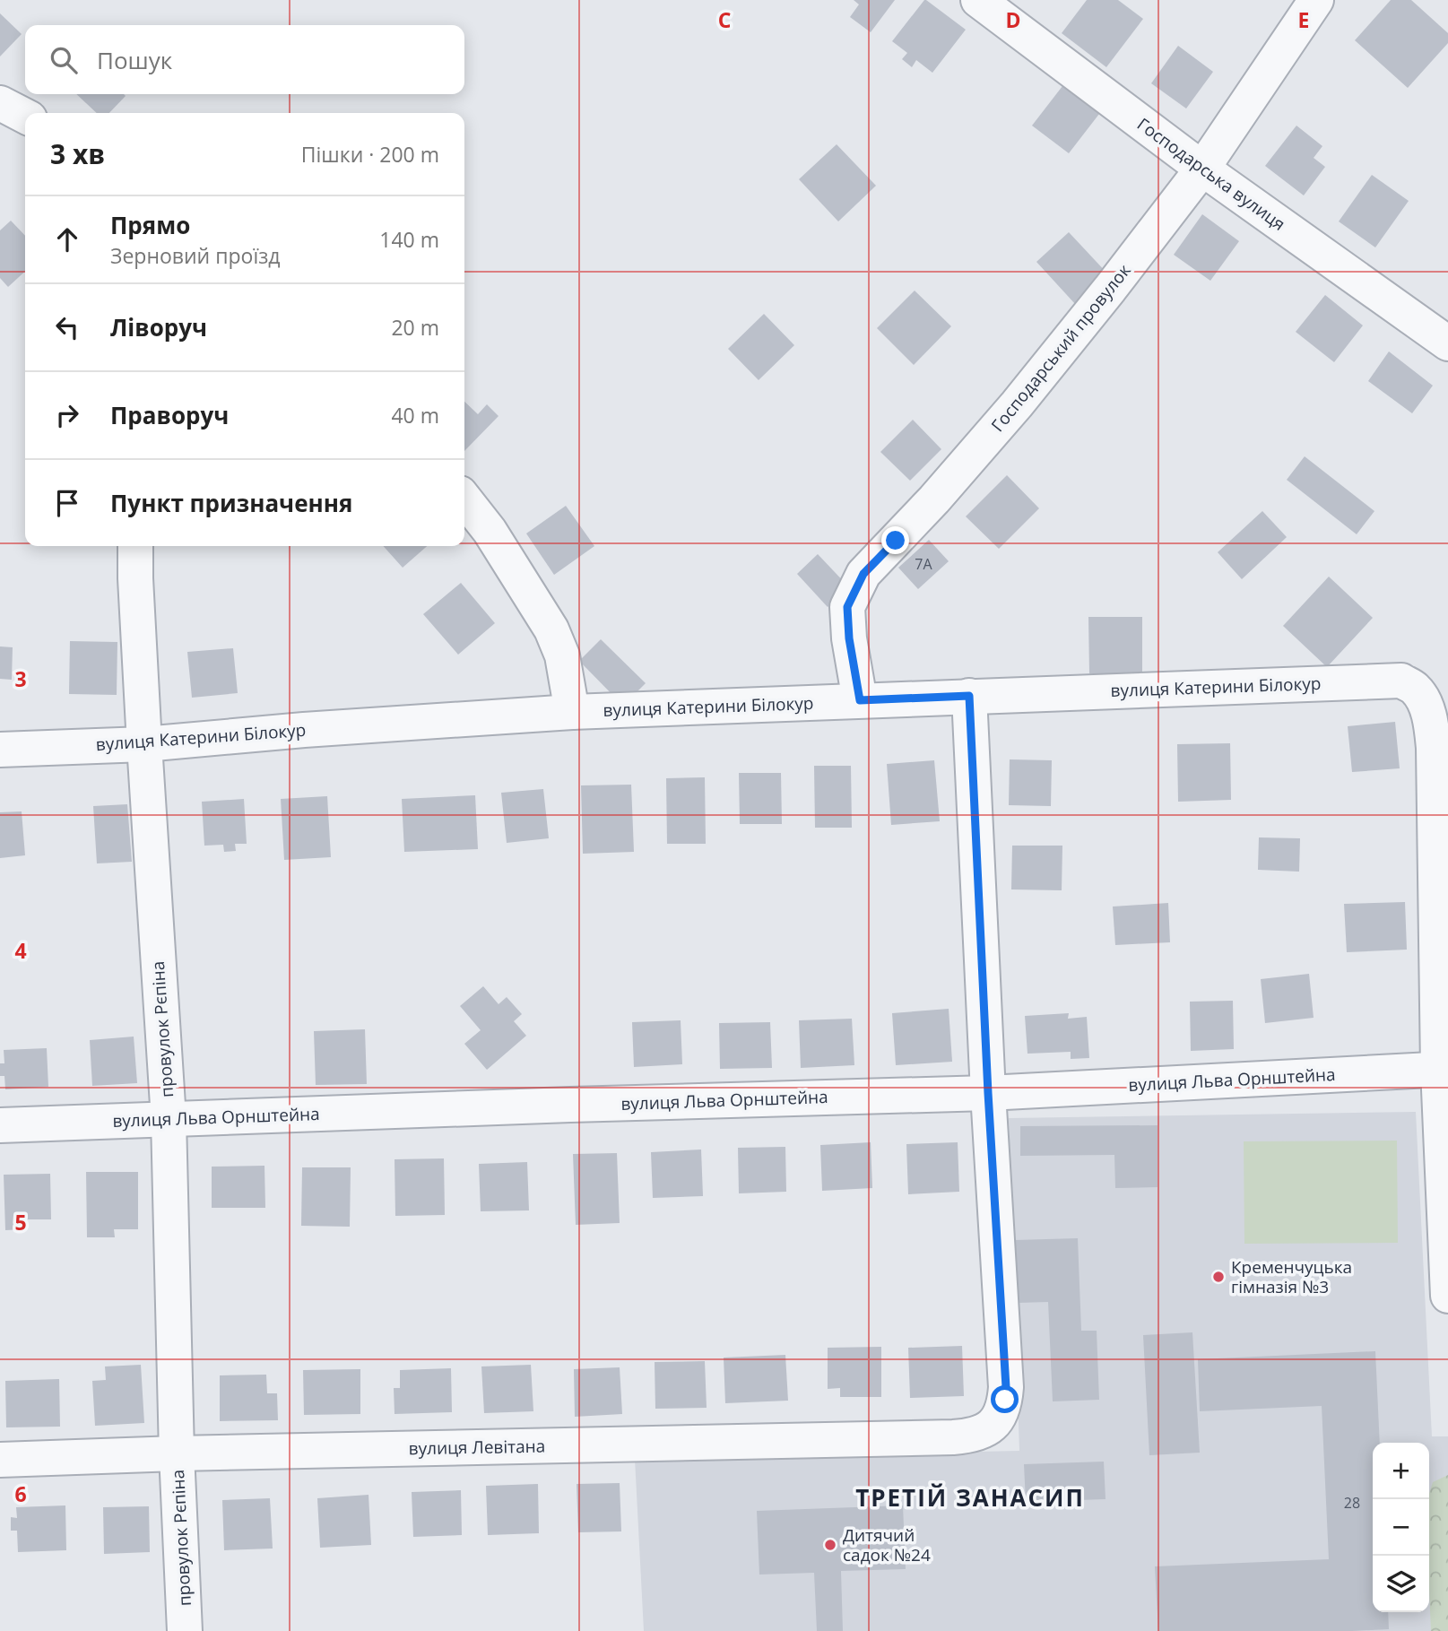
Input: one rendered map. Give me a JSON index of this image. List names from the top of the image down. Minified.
{"streets":{"street":["Господарська вулиця","Господарський провулок","вулиця Катерини Білокур","провулок Рєпіна","вулиця Льва Орнштейна","вулиця Левітана"]},"crossings":[["Господарська вулиця","Господарський провулок"],["Господарський провулок","вулиця Катерини Білокур"],["вулиця Катерини Білокур","провулок Рєпіна"],["вулиця Катерини Білокур","вулиця Льва Орнштейна"],["вулиця Катерини Білокур","вулиця Левітана"],["провулок Рєпіна","вулиця Льва Орнштейна"],["провулок Рєпіна","вулиця Левітана"],["вулиця Льва Орнштейна","вулиця Левітана"]],"districts":["ТРЕТІЙ ЗАНАСИП"],"places":["Кременчуцька гімназія №3","Дитячий садок №24"],"house_numbers":["7А","28"],"page":{"search":"Пошук","heading":["3 хв","Пішки · 200 m"],"list":[["Прямо","Зерновий проїзд","140 m"],["Ліворуч","20 m"],["Праворуч","40 m"],"Пункт призначення"],"map_buttons":["+","−"]},"grid":{"columns":["C","D","E"],"rows":["3","4","5","6"]}}
